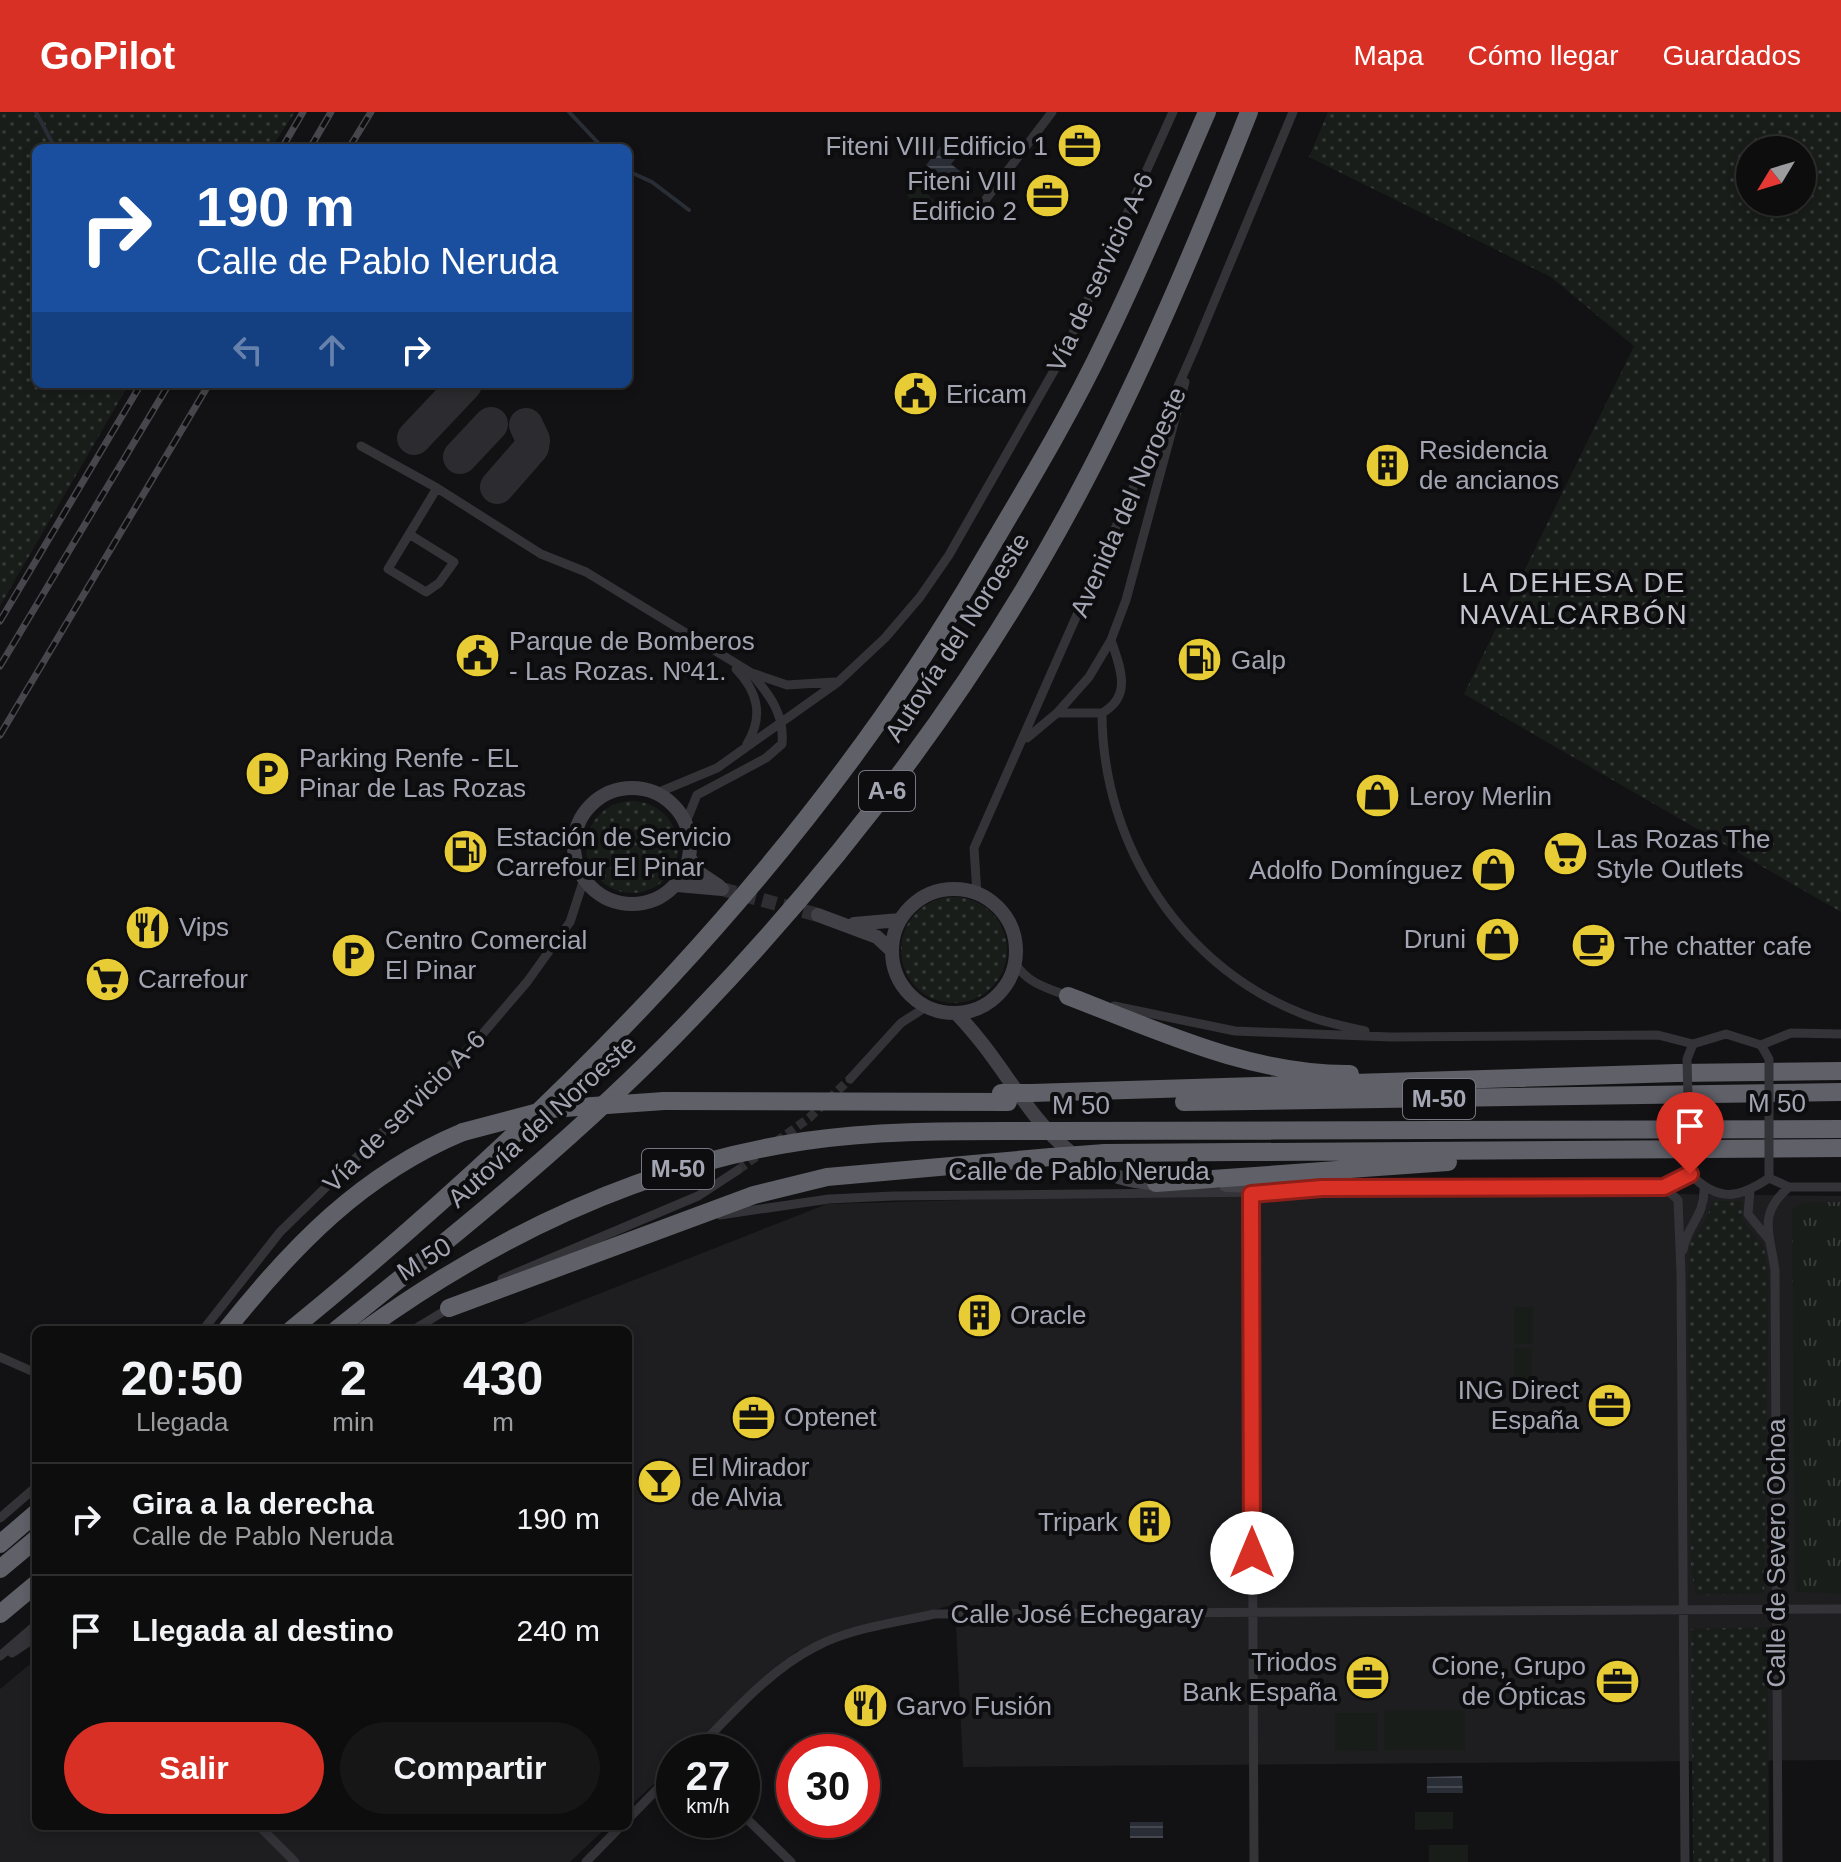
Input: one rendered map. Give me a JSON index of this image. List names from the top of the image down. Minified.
{"streets":{"highway":["Autovía del Noroeste","A-6","M-50","M 50"],"street":["Vía de servicio A-6","Avenida del Noroeste","Calle de Pablo Neruda","Calle de Severo Ochoa","Calle José Echegaray"]},"crossings":[["Calle de Severo Ochoa","Calle José Echegaray"]],"districts":["LA DEHESA DE NAVALCARBÓN"],"places":{"office":["Fiteni VIII Edificio 1","Fiteni VIII Edificio 2","ING Direct España","Optenet","Triodos Bank España","Cione, Grupo de Ópticas"],"public building":["Ericam","Parque de Bomberos - Las Rozas. Nº41."],"building":["Residencia de ancianos","Oracle","Tripark"],"fuel station":["Galp","Estación de Servicio Carrefour El Pinar"],"parking":["Parking Renfe - EL Pinar de Las Rozas","Centro Comercial El Pinar"],"shop":["Leroy Merlin","Adolfo Domínguez","Druni"],"supermarket":["Las Rozas The Style Outlets","Carrefour"],"restaurant":["Vips","Garvo Fusión"],"cafe":["The chatter cafe"],"bar":["El Mirador de Alvia"]},"north":"bottom left","page":{"header":"GoPilot","nav":["Mapa","Cómo llegar","Guardados"],"turn":["190 m","Calle de Pablo Neruda"],"eta":["20:50","Llegada","2","min","430","m"],"list":[{"name":"Gira a la derecha","note":"Calle de Pablo Neruda","value":"190 m"},{"name":"Llegada al destino","value":"240 m"}],"buttons":["Salir","Compartir"],"speed":"27 km/h","limit":"30"}}
